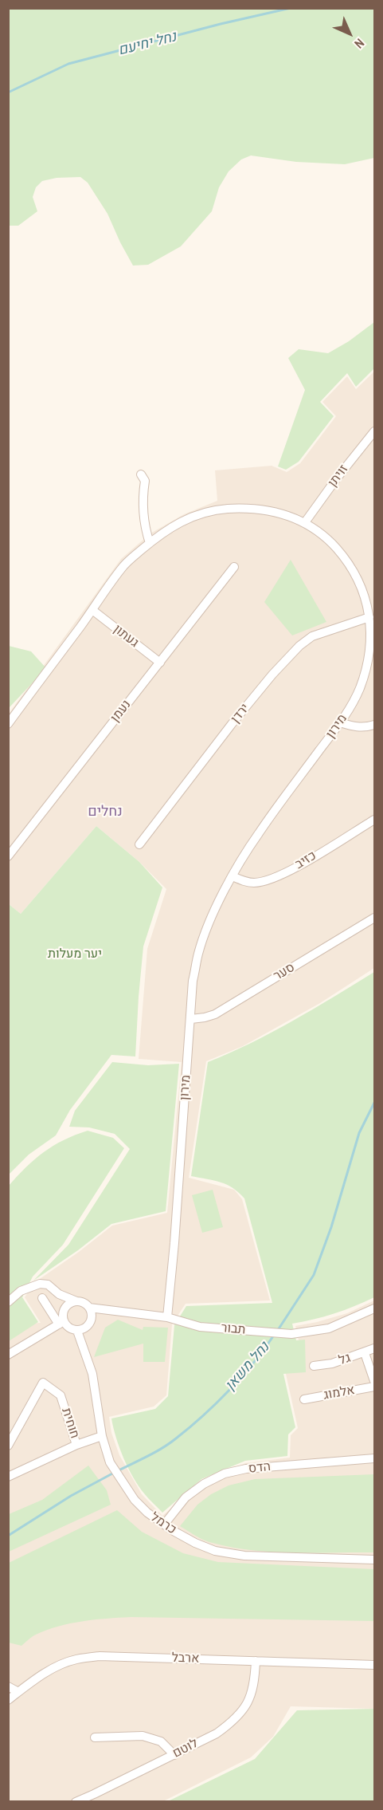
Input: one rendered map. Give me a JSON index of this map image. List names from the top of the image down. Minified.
{"streets":{"street":["זויתן","געתון","נעמן","ירדן","מירון","כזיב","סער","תבור","גל","אלמוג","חוחית","הדס","כרמל","ארבל","לוטם"]},"crossings":[["זויתן","מירון"],["געתון","נעמן"],["געתון","מירון"],["ירדן","מירון"],["מירון","כזיב"],["מירון","סער"],["מירון","תבור"],["תבור","כרמל"],["הדס","כרמל"],["ארבל","לוטם"]],"districts":["נחלים"],"water":["נחל יחיעם","נחל משאן"],"parks":["יער מעלות"],"north":"bottom right"}
